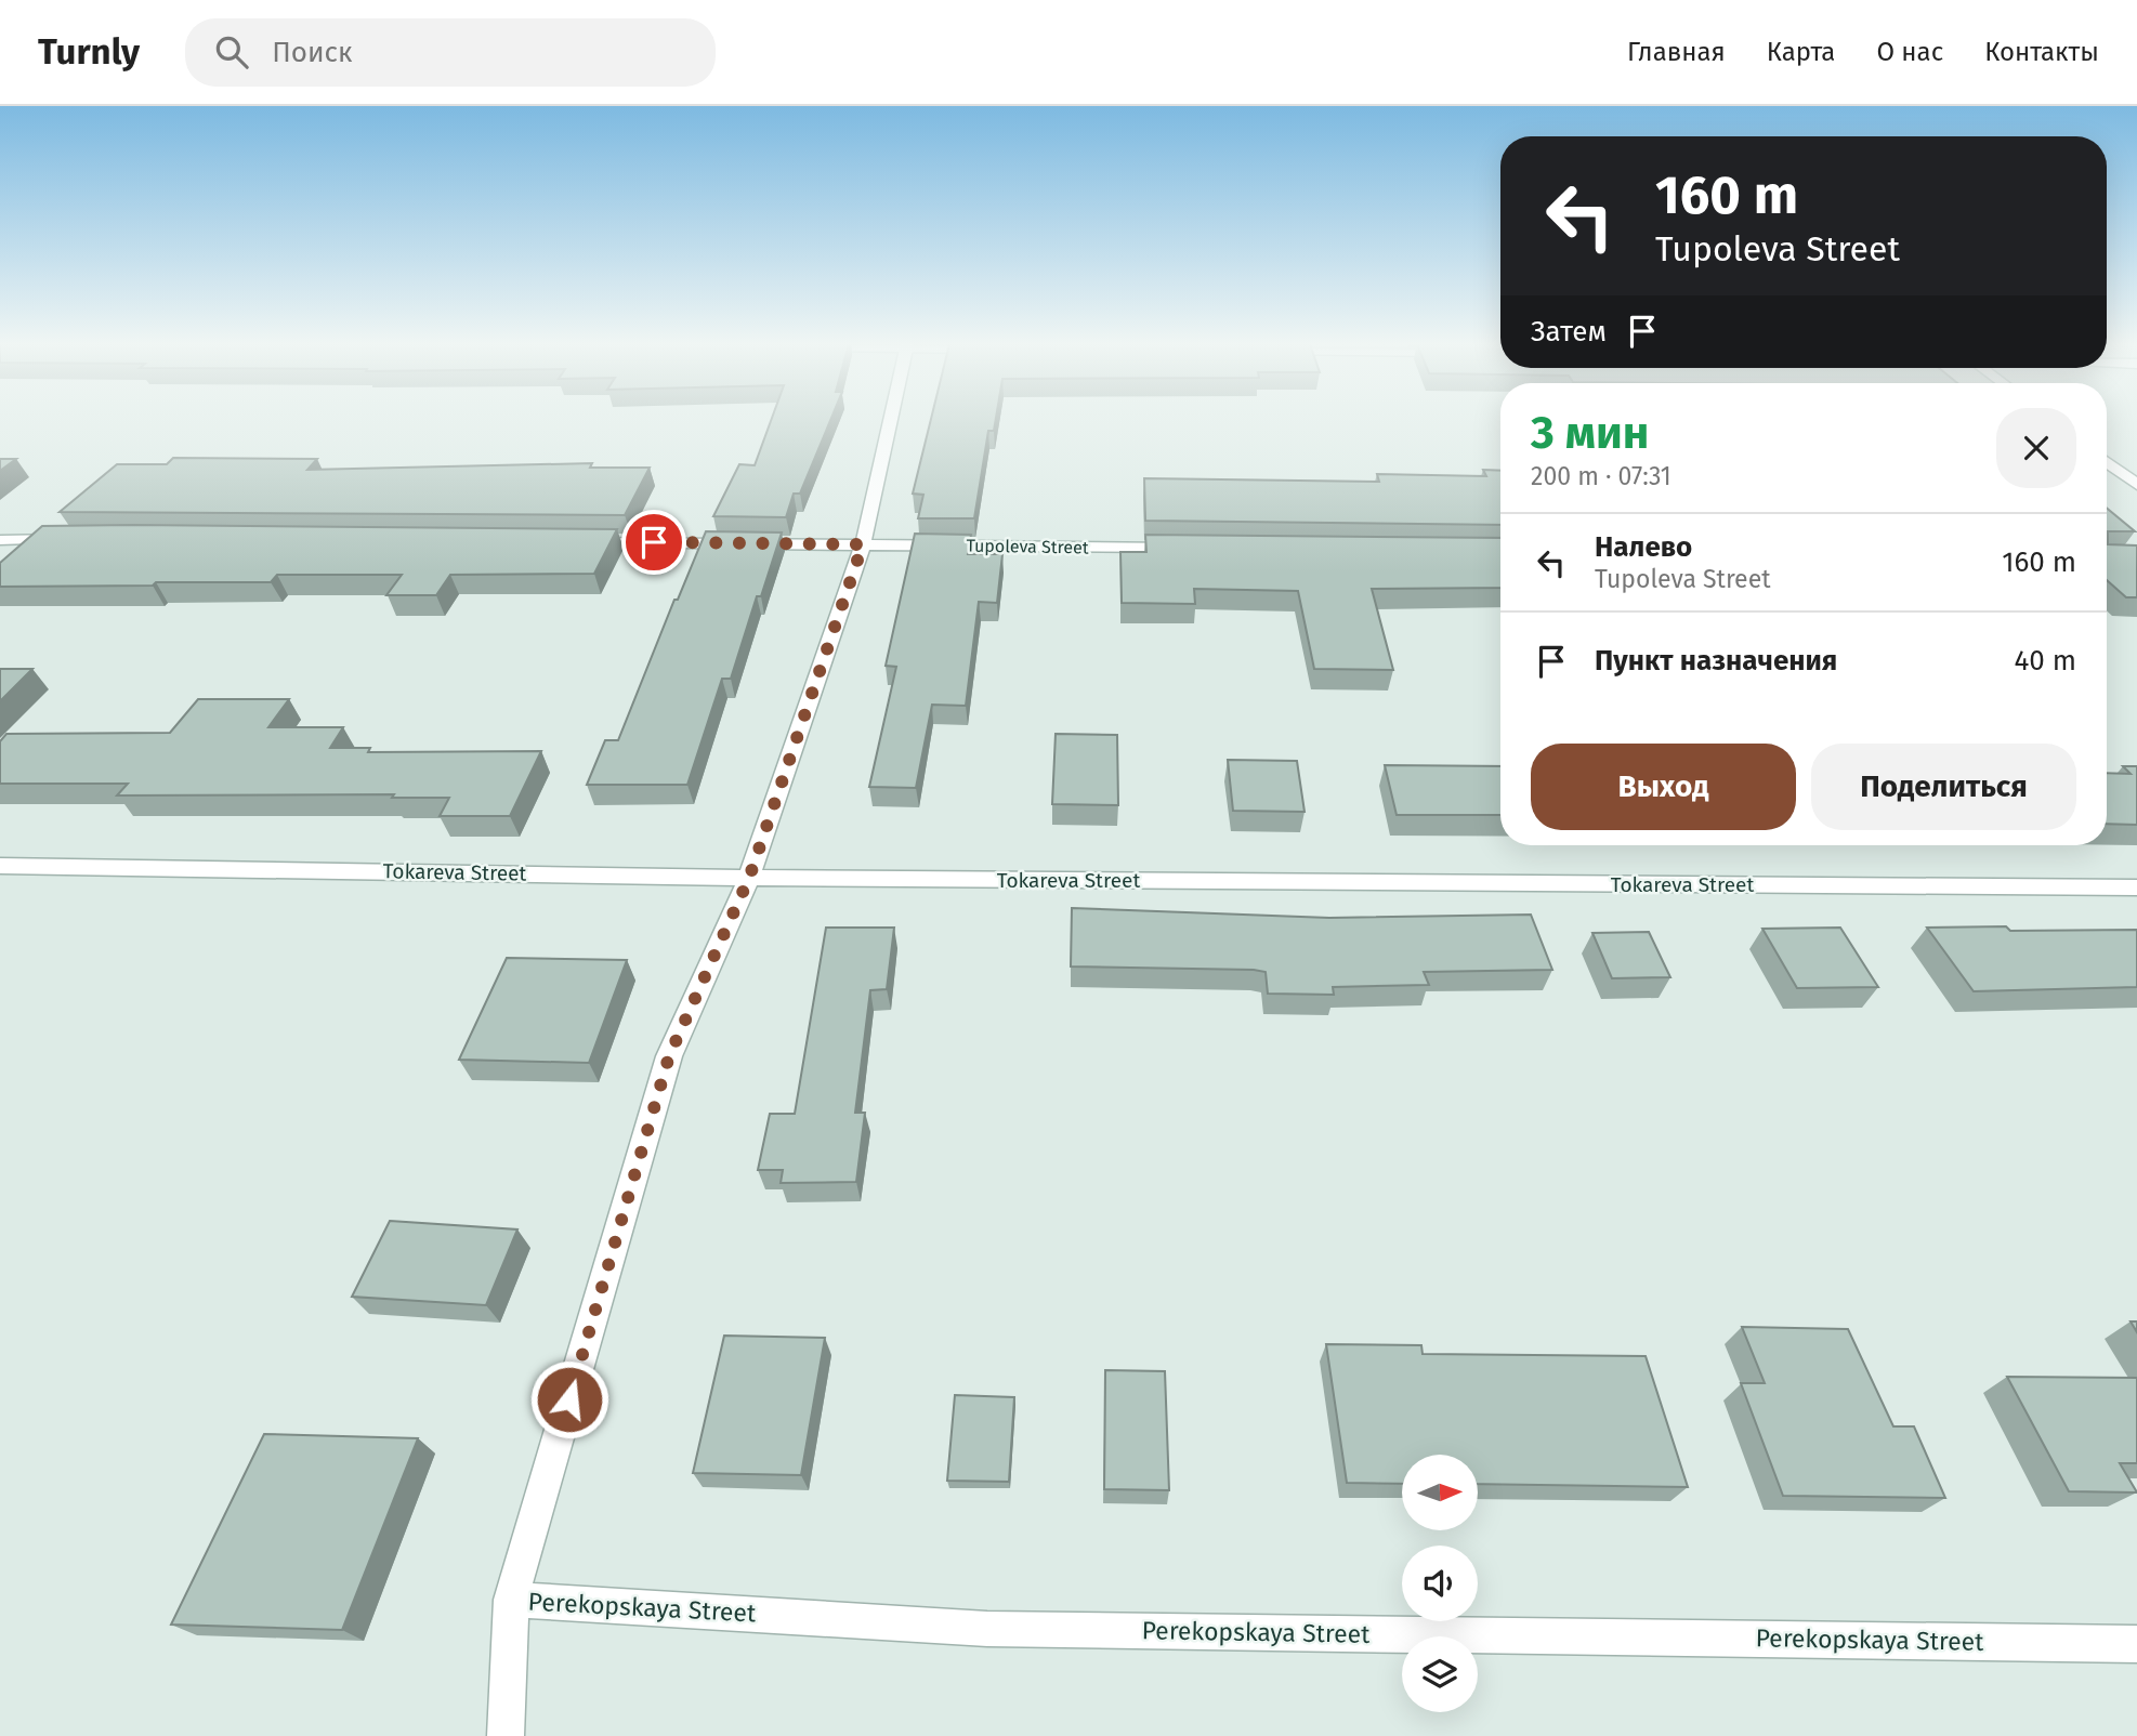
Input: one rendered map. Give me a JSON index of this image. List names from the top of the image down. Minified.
{"streets":{"street":["Tupoleva Street","Tokareva Street","Perekopskaya Street"]},"north":"right","page":{"header":"Turnly","search":"Поиск","nav":["Главная","Карта","О нас","Контакты"],"turn":["160 m","Tupoleva Street"],"then":"Затем","heading":["3 мин","200 m · 07:31"],"list":[{"name":"Налево","note":"Tupoleva Street","value":"160 m"},{"name":"Пункт назначения","value":"40 m"}],"buttons":["Выход","Поделиться"]}}
